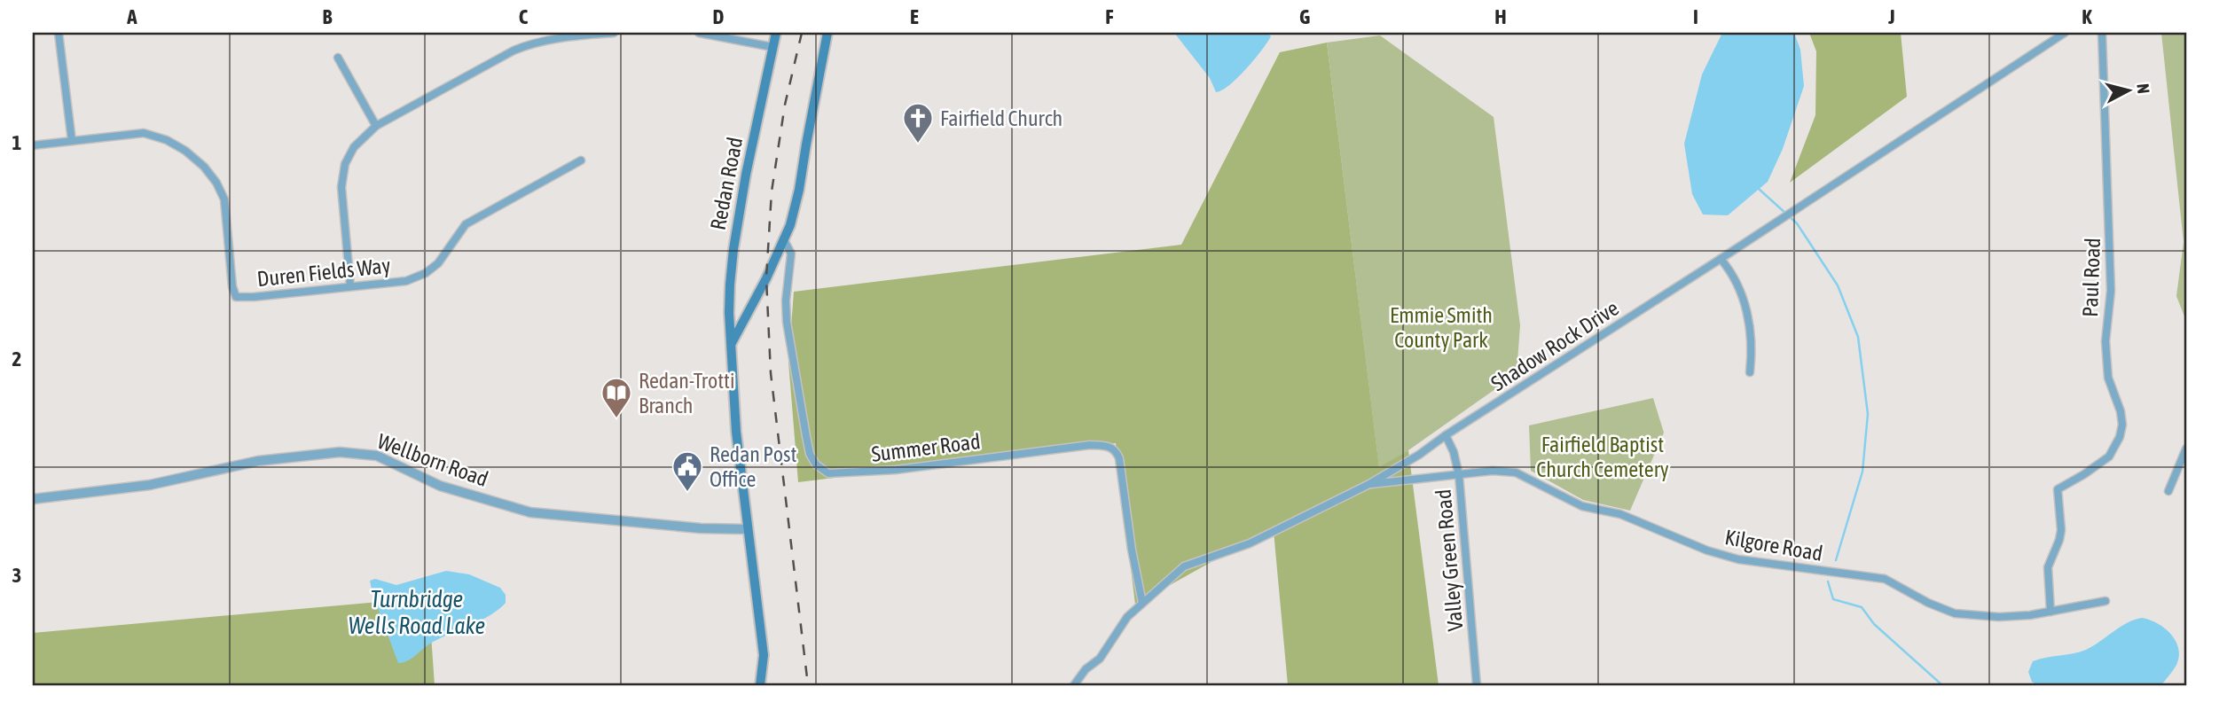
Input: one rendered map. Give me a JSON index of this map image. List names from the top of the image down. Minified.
{"streets":{"main road":["Redan Road"],"street":["Duren Fields Way","Paul Road","Shadow Rock Drive","Summer Road","Wellborn Road","Kilgore Road","Valley Green Road"]},"crossings":[["Redan Road","Wellborn Road"],["Paul Road","Kilgore Road"],["Shadow Rock Drive","Summer Road"],["Shadow Rock Drive","Kilgore Road"],["Shadow Rock Drive","Valley Green Road"],["Kilgore Road","Valley Green Road"]],"water":["Turnbridge Wells Road Lake"],"parks":["Emmie Smith County Park","Fairfield Baptist Church Cemetery"],"places":{"church":["Fairfield Church"],"library":["Redan-Trotti Branch"],"public building":["Redan Post Office"]},"north":"right","grid":{"columns":["A","B","C","D","E","F","G","H","I","J","K"],"rows":["1","2","3"]}}
